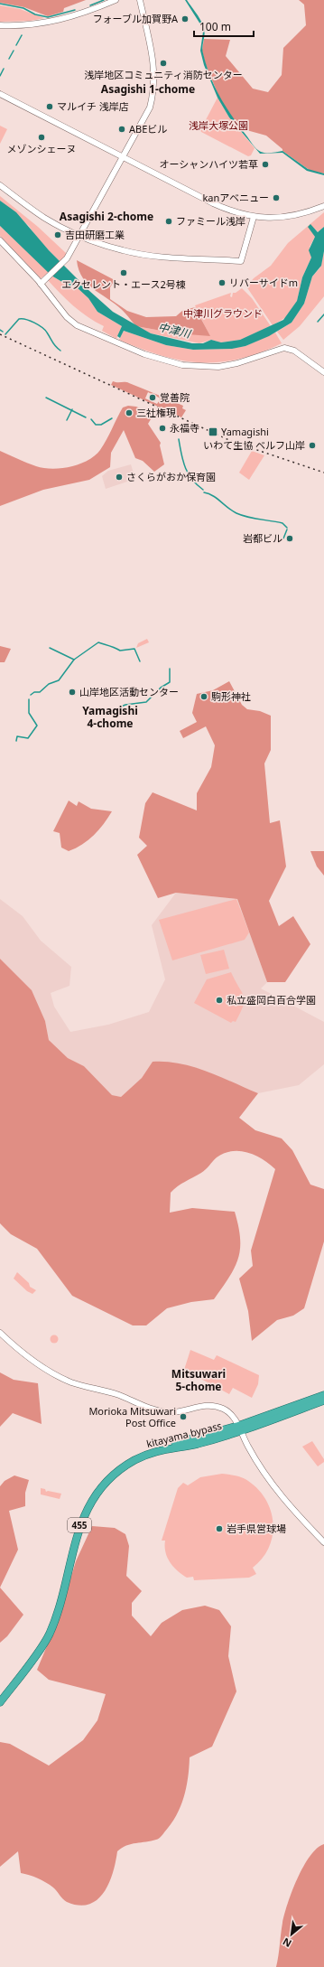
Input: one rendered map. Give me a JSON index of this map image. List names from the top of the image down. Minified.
{"streets":{"highway":["kitayama bypass","455"]},"districts":["Asagishi 1-chome","Asagishi 2-chome","Yamagishi 4-chome","Mitsuwari 5-chome"],"water":["中津川"],"parks":["浅岸大塚公園","中津川グラウンド"],"places":{"other":["フォーブル加賀野A","浅岸地区コミュニティ消防センター","マルイチ 浅岸店","ABEビル","メゾンシェーヌ","オーシャンハイツ若草","kanアベニュー","ファミール浅岸","吉田研磨工業","エクセレント・エース2号棟","リバーサイドm","覚善院","三社権現","永福寺","いわて生協 ベルフ山岸","さくらがおか保育園","岩都ビル","山岸地区活動センター","駒形神社","私立盛岡白百合学園","Morioka Mitsuwari Post Office","岩手県営球場"],"transit":["Yamagishi"]},"scale_bar":"100 m","north":"bottom left"}
